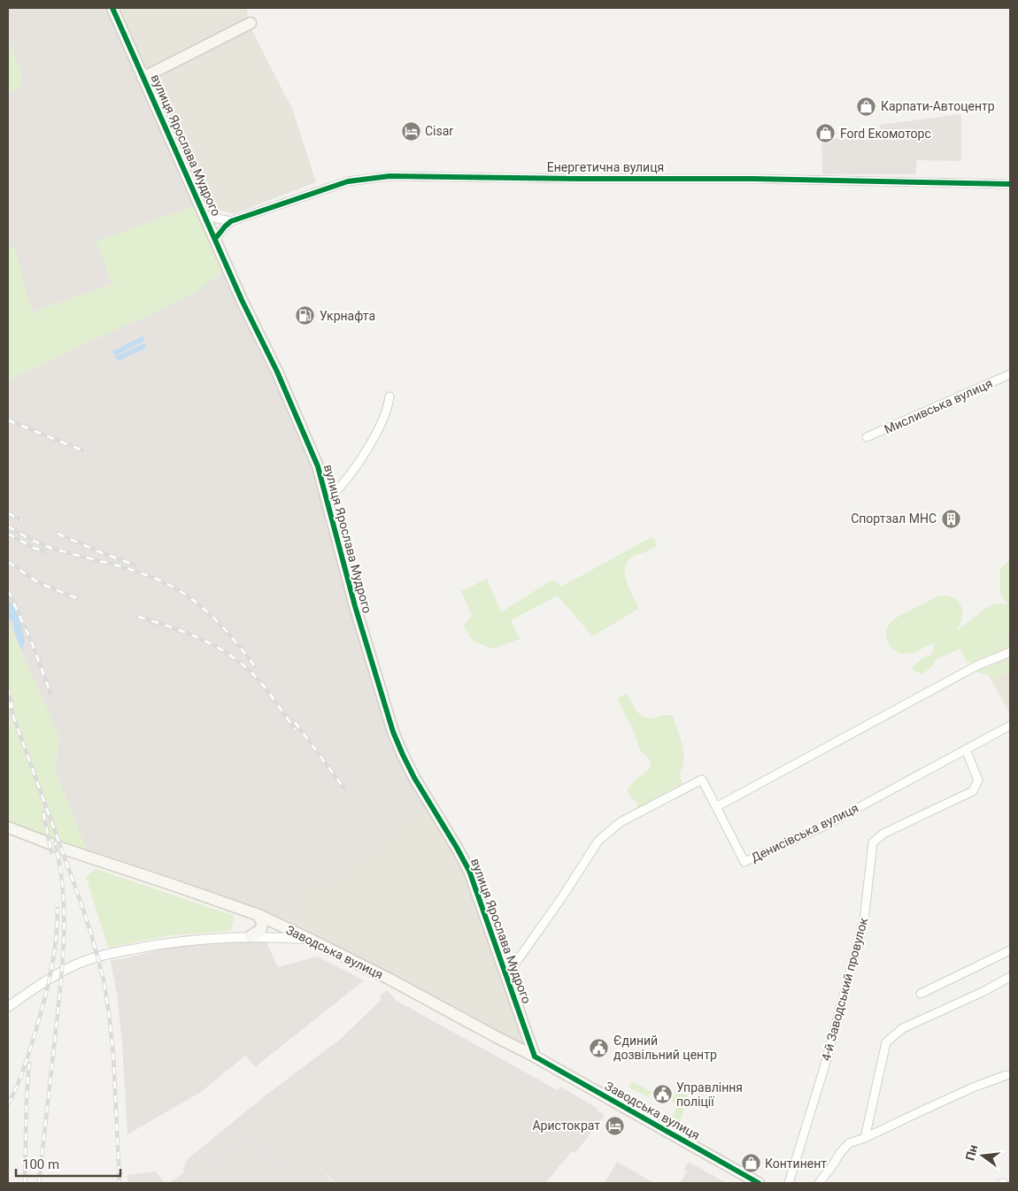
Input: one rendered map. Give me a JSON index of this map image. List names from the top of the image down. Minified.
{"streets":{"main road":["вулиця Ярослава Мудрого","Заводська вулиця"],"street":["Енергетична вулиця","Мисливська вулиця","Денисівська вулиця","4-й Заводський провулок"]},"crossings":[["вулиця Ярослава Мудрого","Енергетична вулиця"],["вулиця Ярослава Мудрого","Денисівська вулиця"],["вулиця Ярослава Мудрого","Заводська вулиця"],["Денисівська вулиця","4-й Заводський провулок"]],"places":{"shop":["Карпати-Автоцентр","Ford Екомоторс","Континент"],"hotel":["Cisar","Аристократ"],"fuel station":["Укрнафта"],"building":["Спортзал МНС"],"public building":["Єдиний дозвільний центр","Управління поліції"]},"scale_bar":"100 m","north":"left"}
